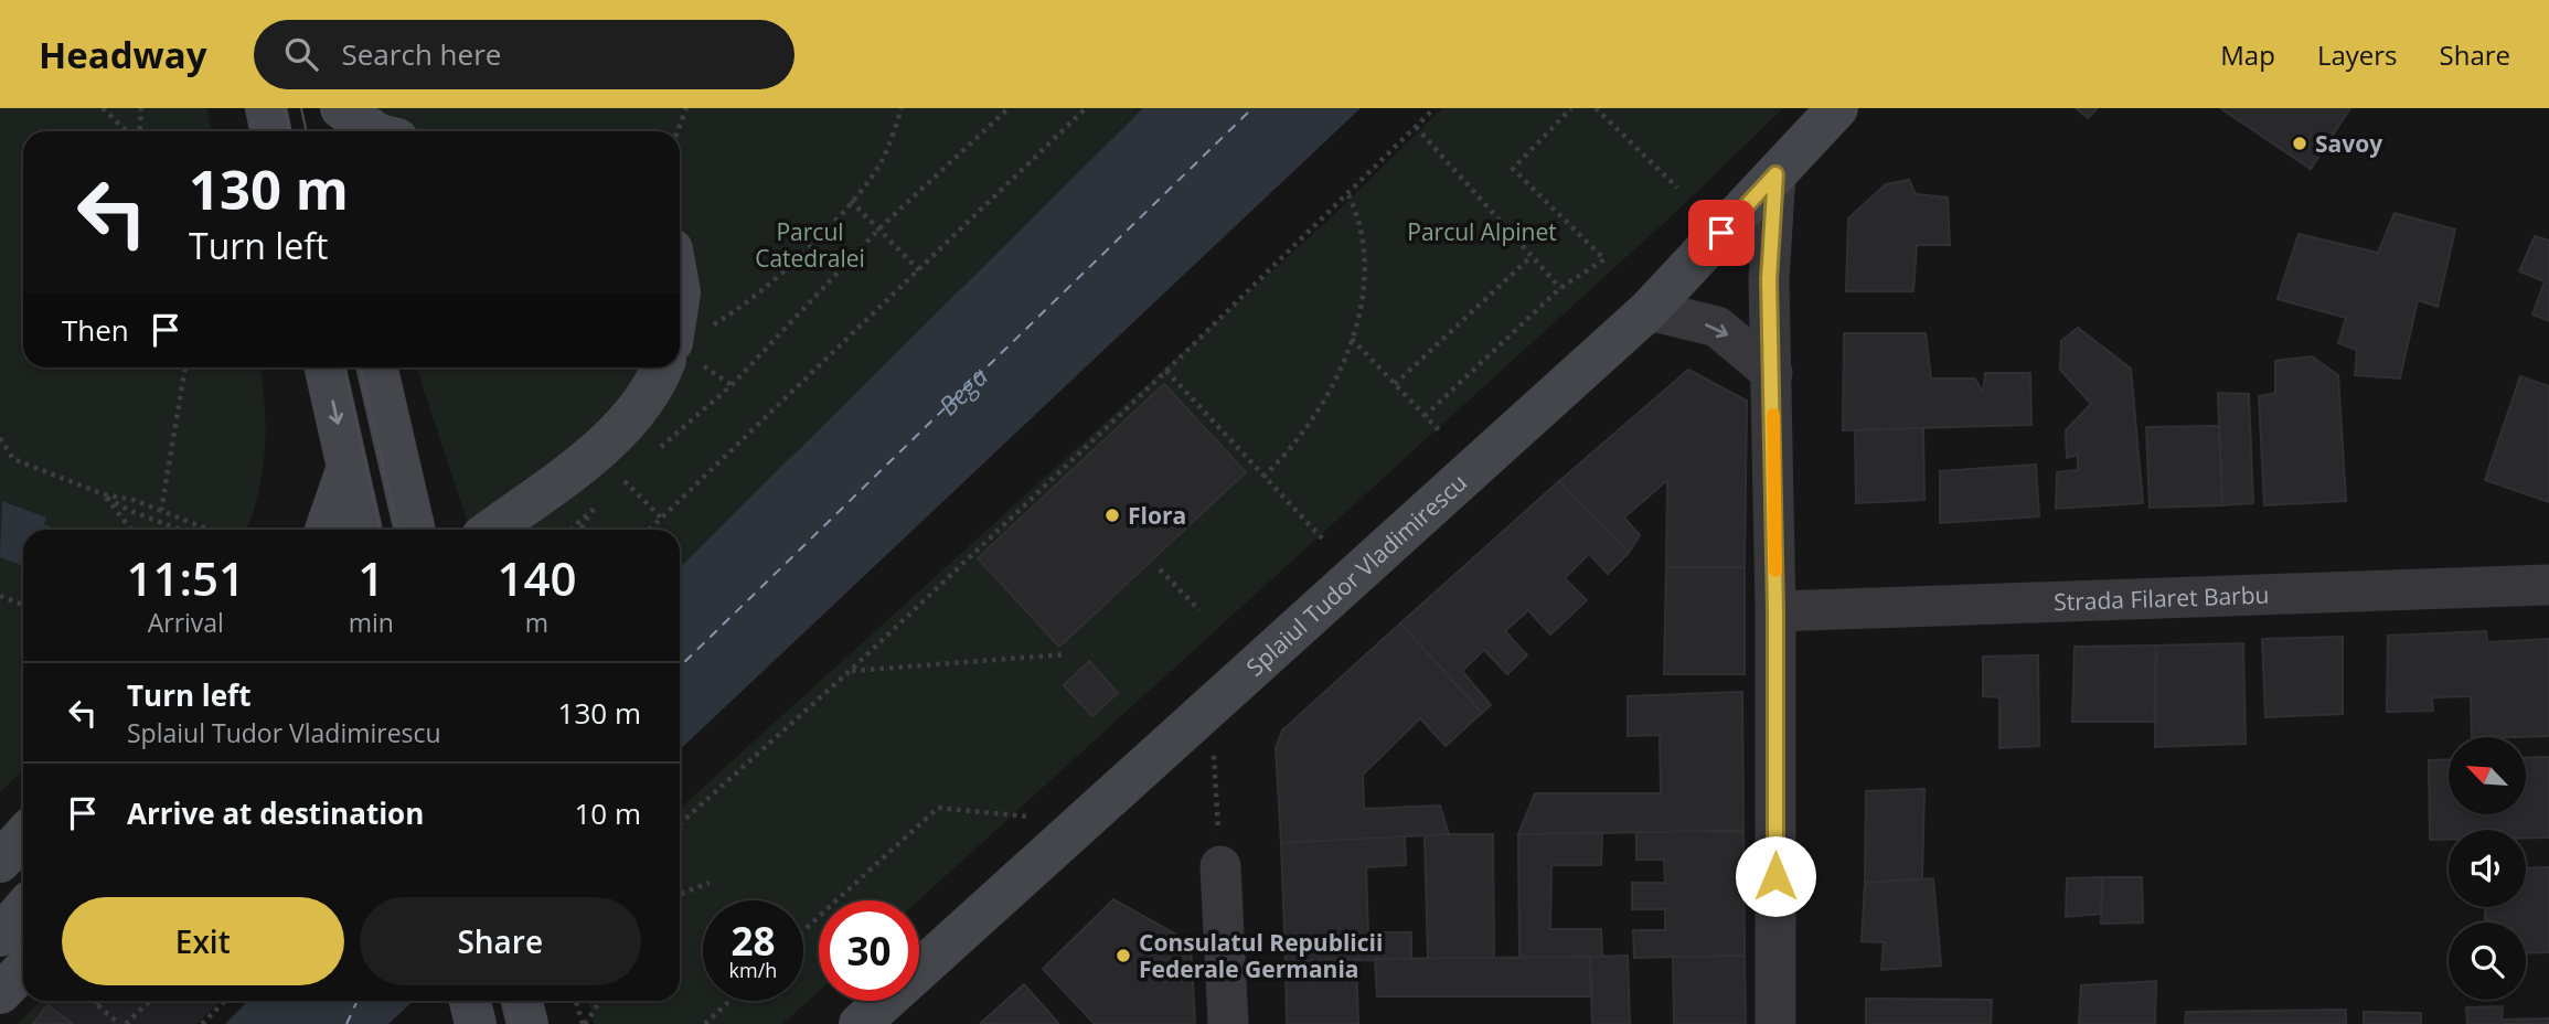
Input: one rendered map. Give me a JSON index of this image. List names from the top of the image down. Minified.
{"streets":{"main road":["Splaiul Tudor Vladimirescu"],"street":["Strada Filaret Barbu"]},"water":["Bega"],"parks":["Parcul Catedralei","Parcul Alpinet"],"places":["Savoy","Flora","Consulatul Republicii Federale Germania"],"north":"top left","page":{"header":"Headway","search":"Search here","nav":["Map","Layers","Share"],"turn":["130 m","Turn left"],"then":"Then","eta":["11:51","Arrival","1","min","140","m"],"list":[{"name":"Turn left","note":"Splaiul Tudor Vladimirescu","value":"130 m"},{"name":"Arrive at destination","value":"10 m"}],"buttons":["Exit","Share"],"speed":"28 km/h","limit":"30"}}
